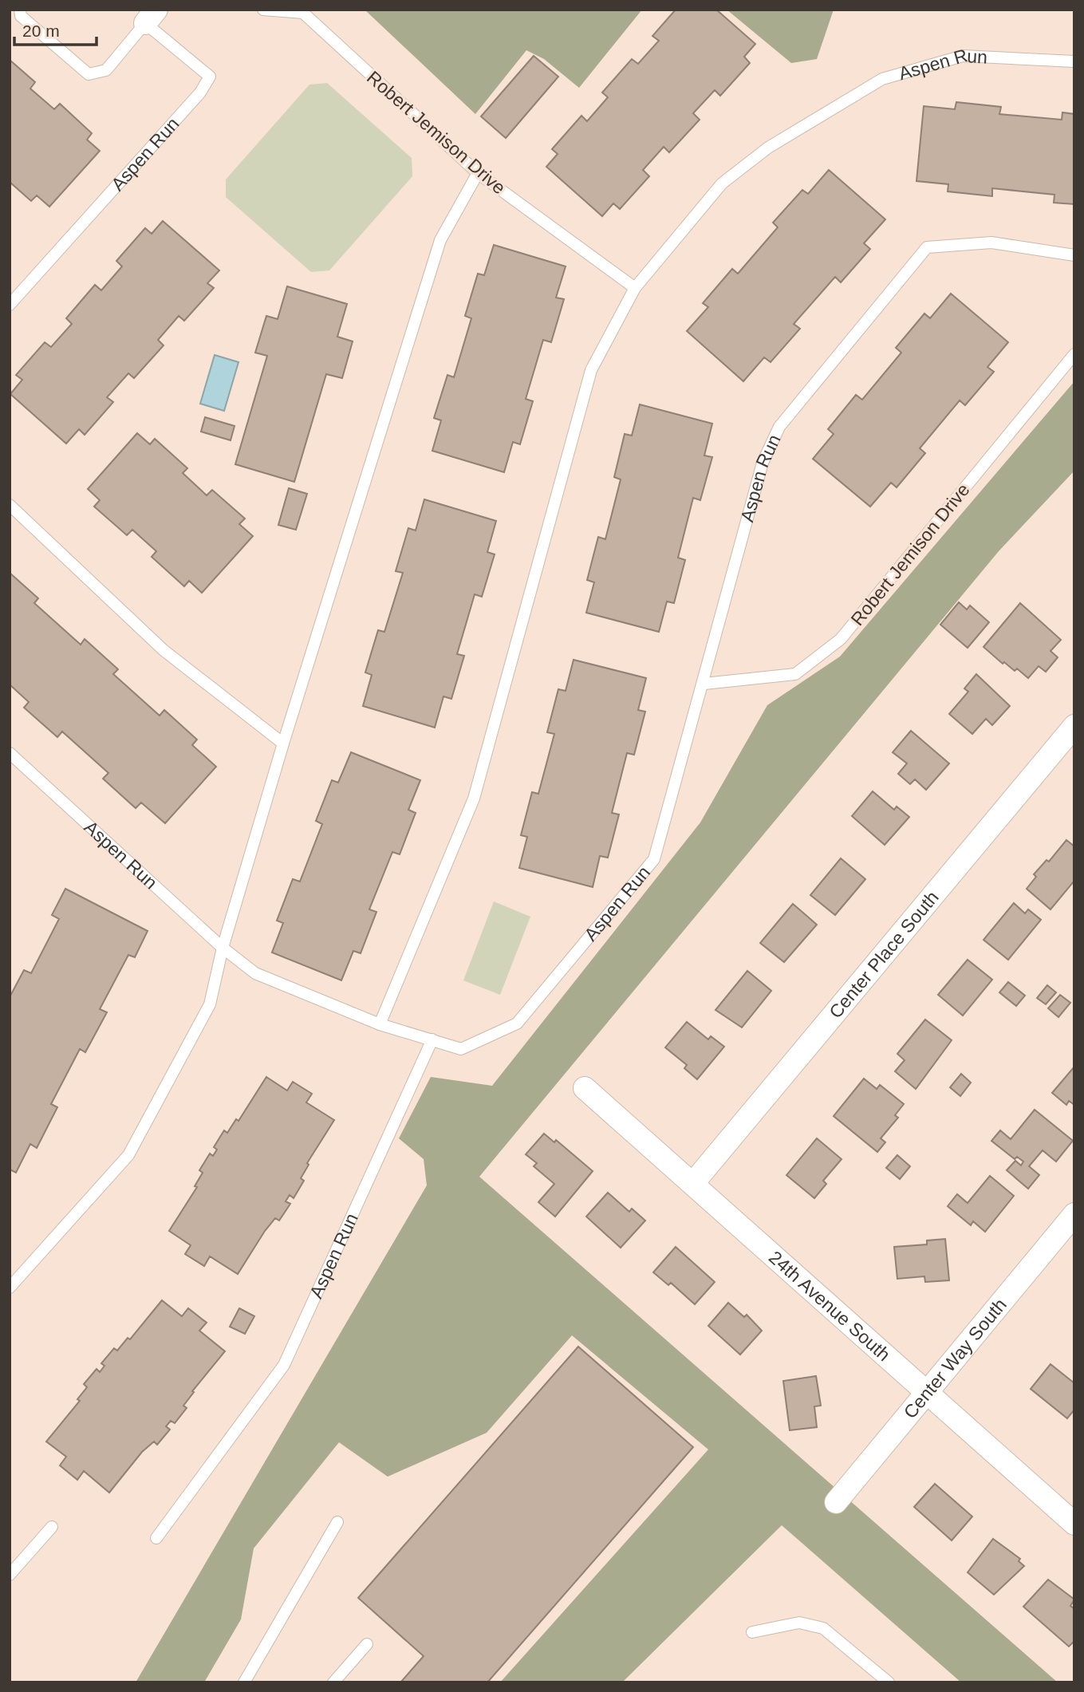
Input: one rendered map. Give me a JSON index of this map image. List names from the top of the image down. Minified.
{"streets":{"street":["Center Place South","24th Avenue South","Center Way South"],"lane":["Aspen Run","Robert Jemison Drive"]},"crossings":[["Aspen Run","Robert Jemison Drive"],["Center Place South","24th Avenue South"],["24th Avenue South","Center Way South"]],"scale_bar":"20 m"}
